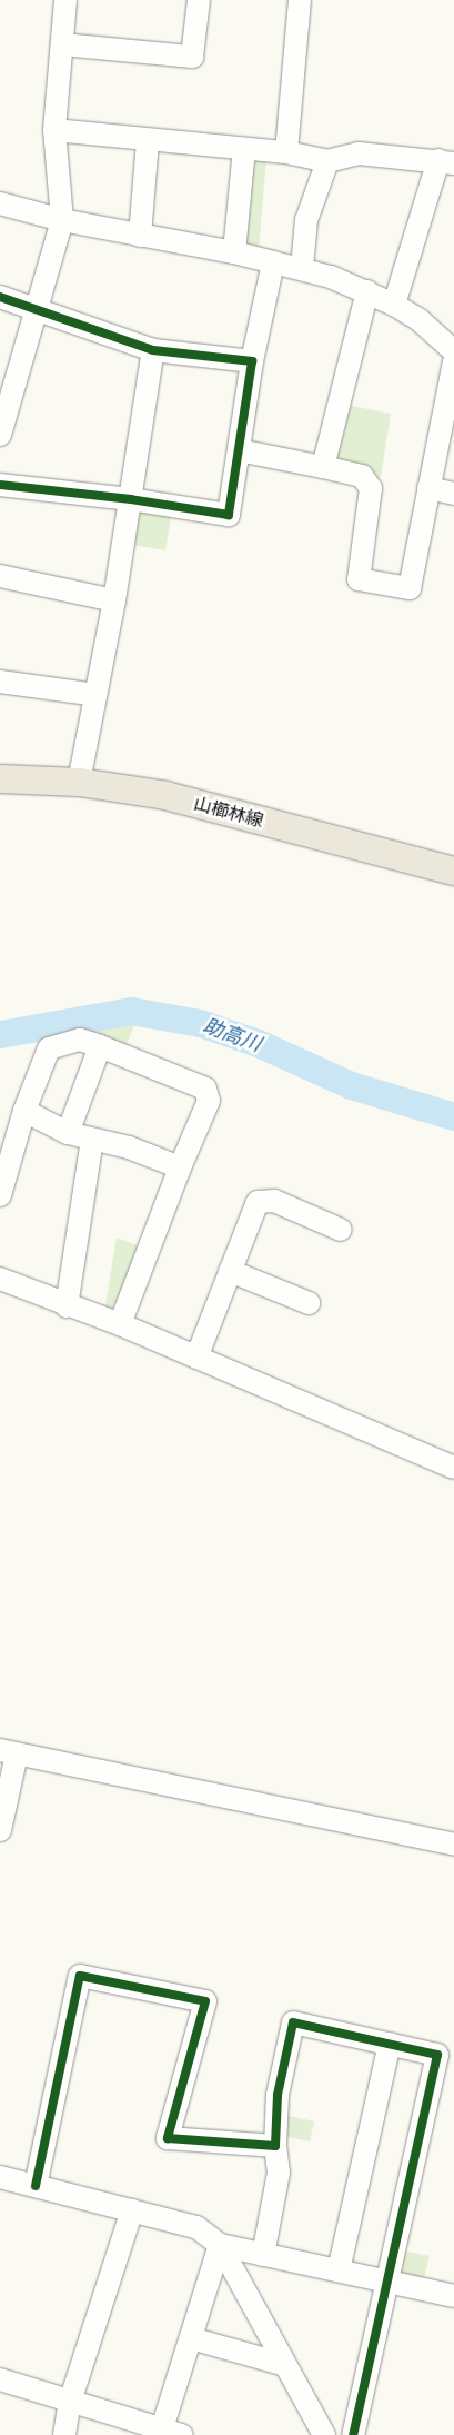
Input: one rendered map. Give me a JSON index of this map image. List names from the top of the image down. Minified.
{"streets":{"main road":["山櫛林線"]},"water":["助高川"]}
